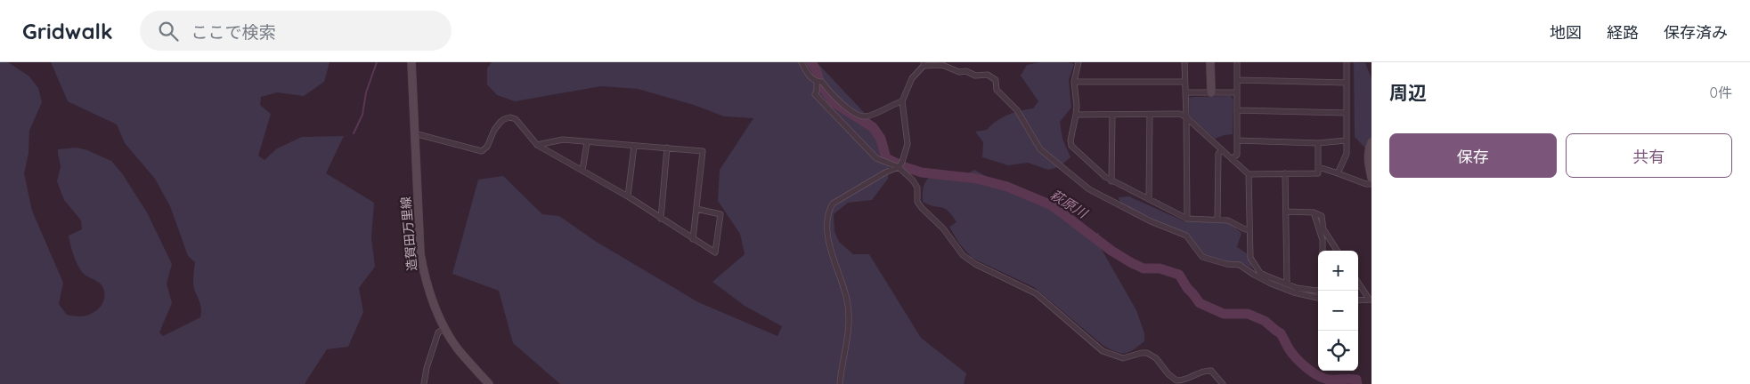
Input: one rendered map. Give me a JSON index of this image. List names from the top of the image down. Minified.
{"streets":{"main road":["造賀田万里線"]},"water":["萩原川"],"page":{"header":"Gridwalk","search":"ここで検索","nav":["地図","経路","保存済み"],"heading":["周辺","0件"],"buttons":["保存","共有"],"map_buttons":["+","−"]}}
